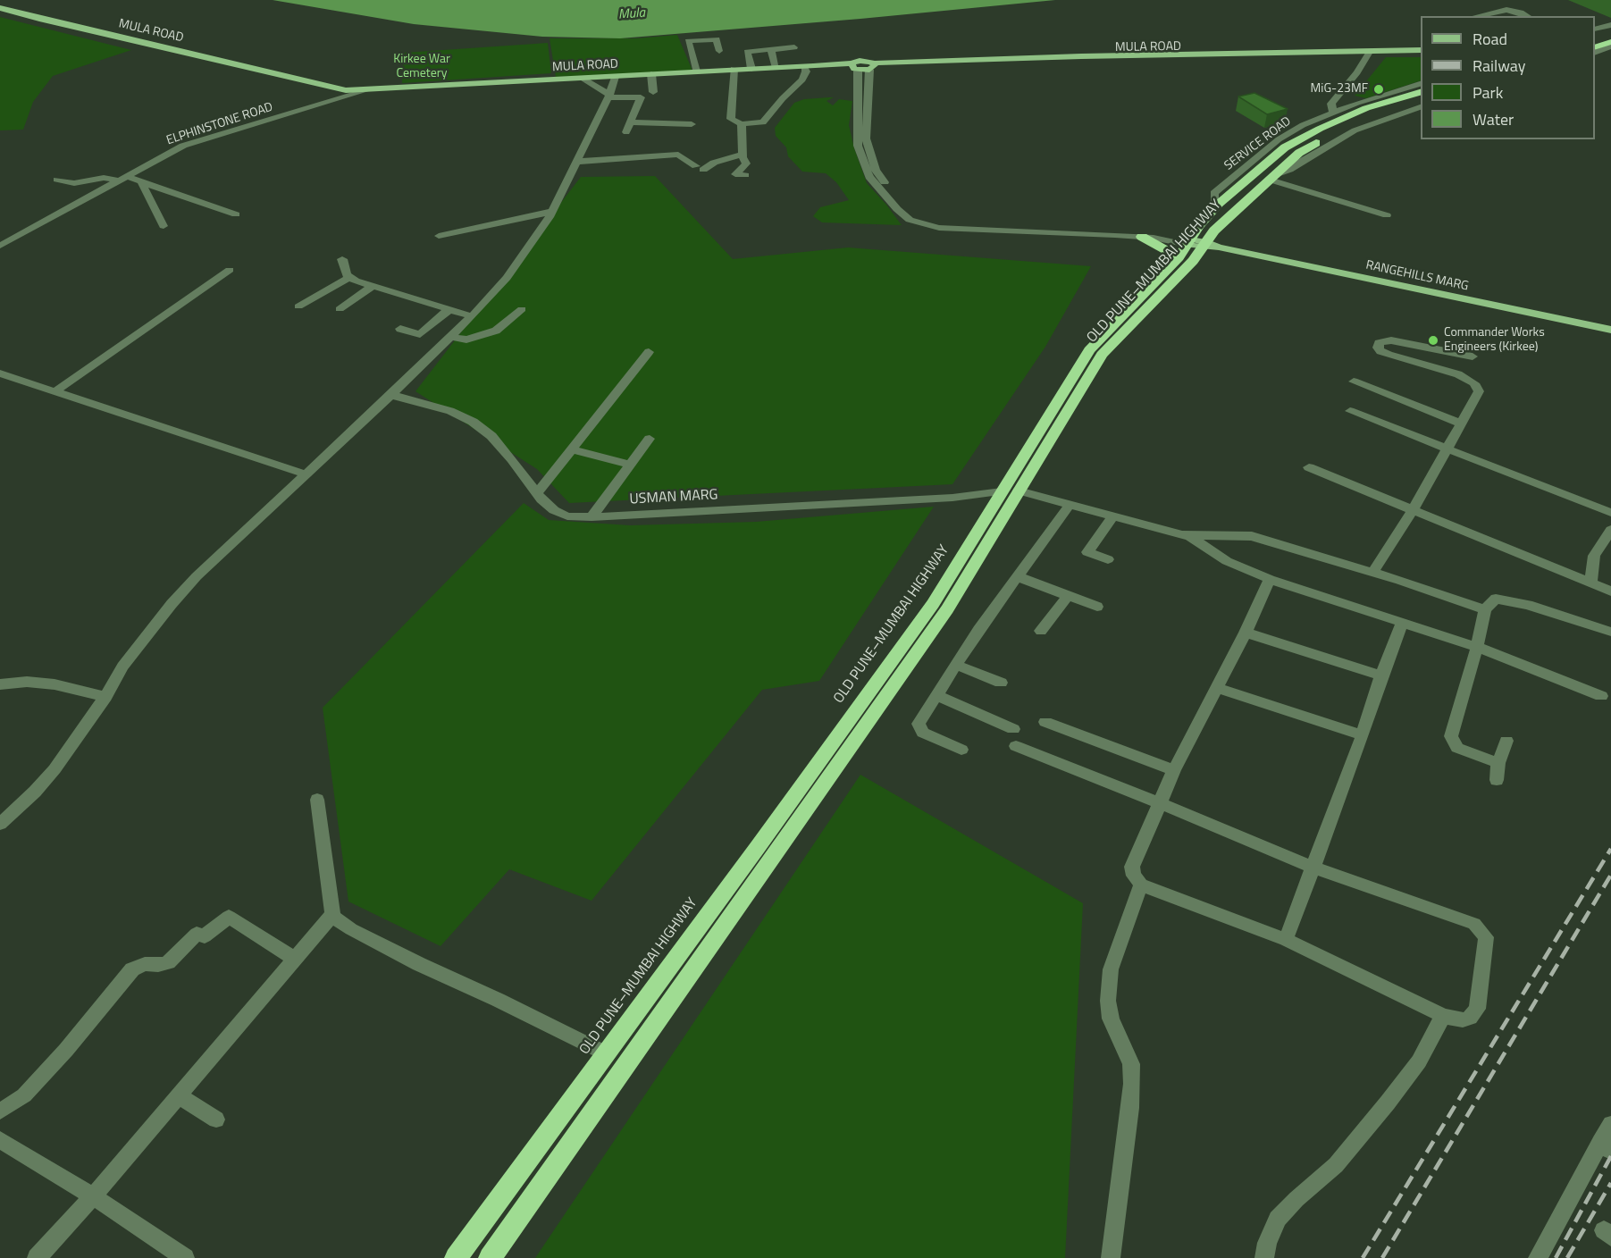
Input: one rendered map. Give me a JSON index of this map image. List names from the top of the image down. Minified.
{"streets":{"highway":["OLD PUNE–MUMBAI HIGHWAY"],"main road":["MULA ROAD","RANGEHILLS MARG"],"street":["ELPHINSTONE ROAD","SERVICE ROAD","USMAN MARG"]},"crossings":[["MULA ROAD","ELPHINSTONE ROAD"],["SERVICE ROAD","OLD PUNE–MUMBAI HIGHWAY"],["OLD PUNE–MUMBAI HIGHWAY","RANGEHILLS MARG"],["OLD PUNE–MUMBAI HIGHWAY","USMAN MARG"]],"water":["Mula"],"parks":["Kirkee War Cemetery"],"places":["MiG-23MF","Commander Works Engineers (Kirkee)"],"legend":["Road","Railway","Park","Water"]}
